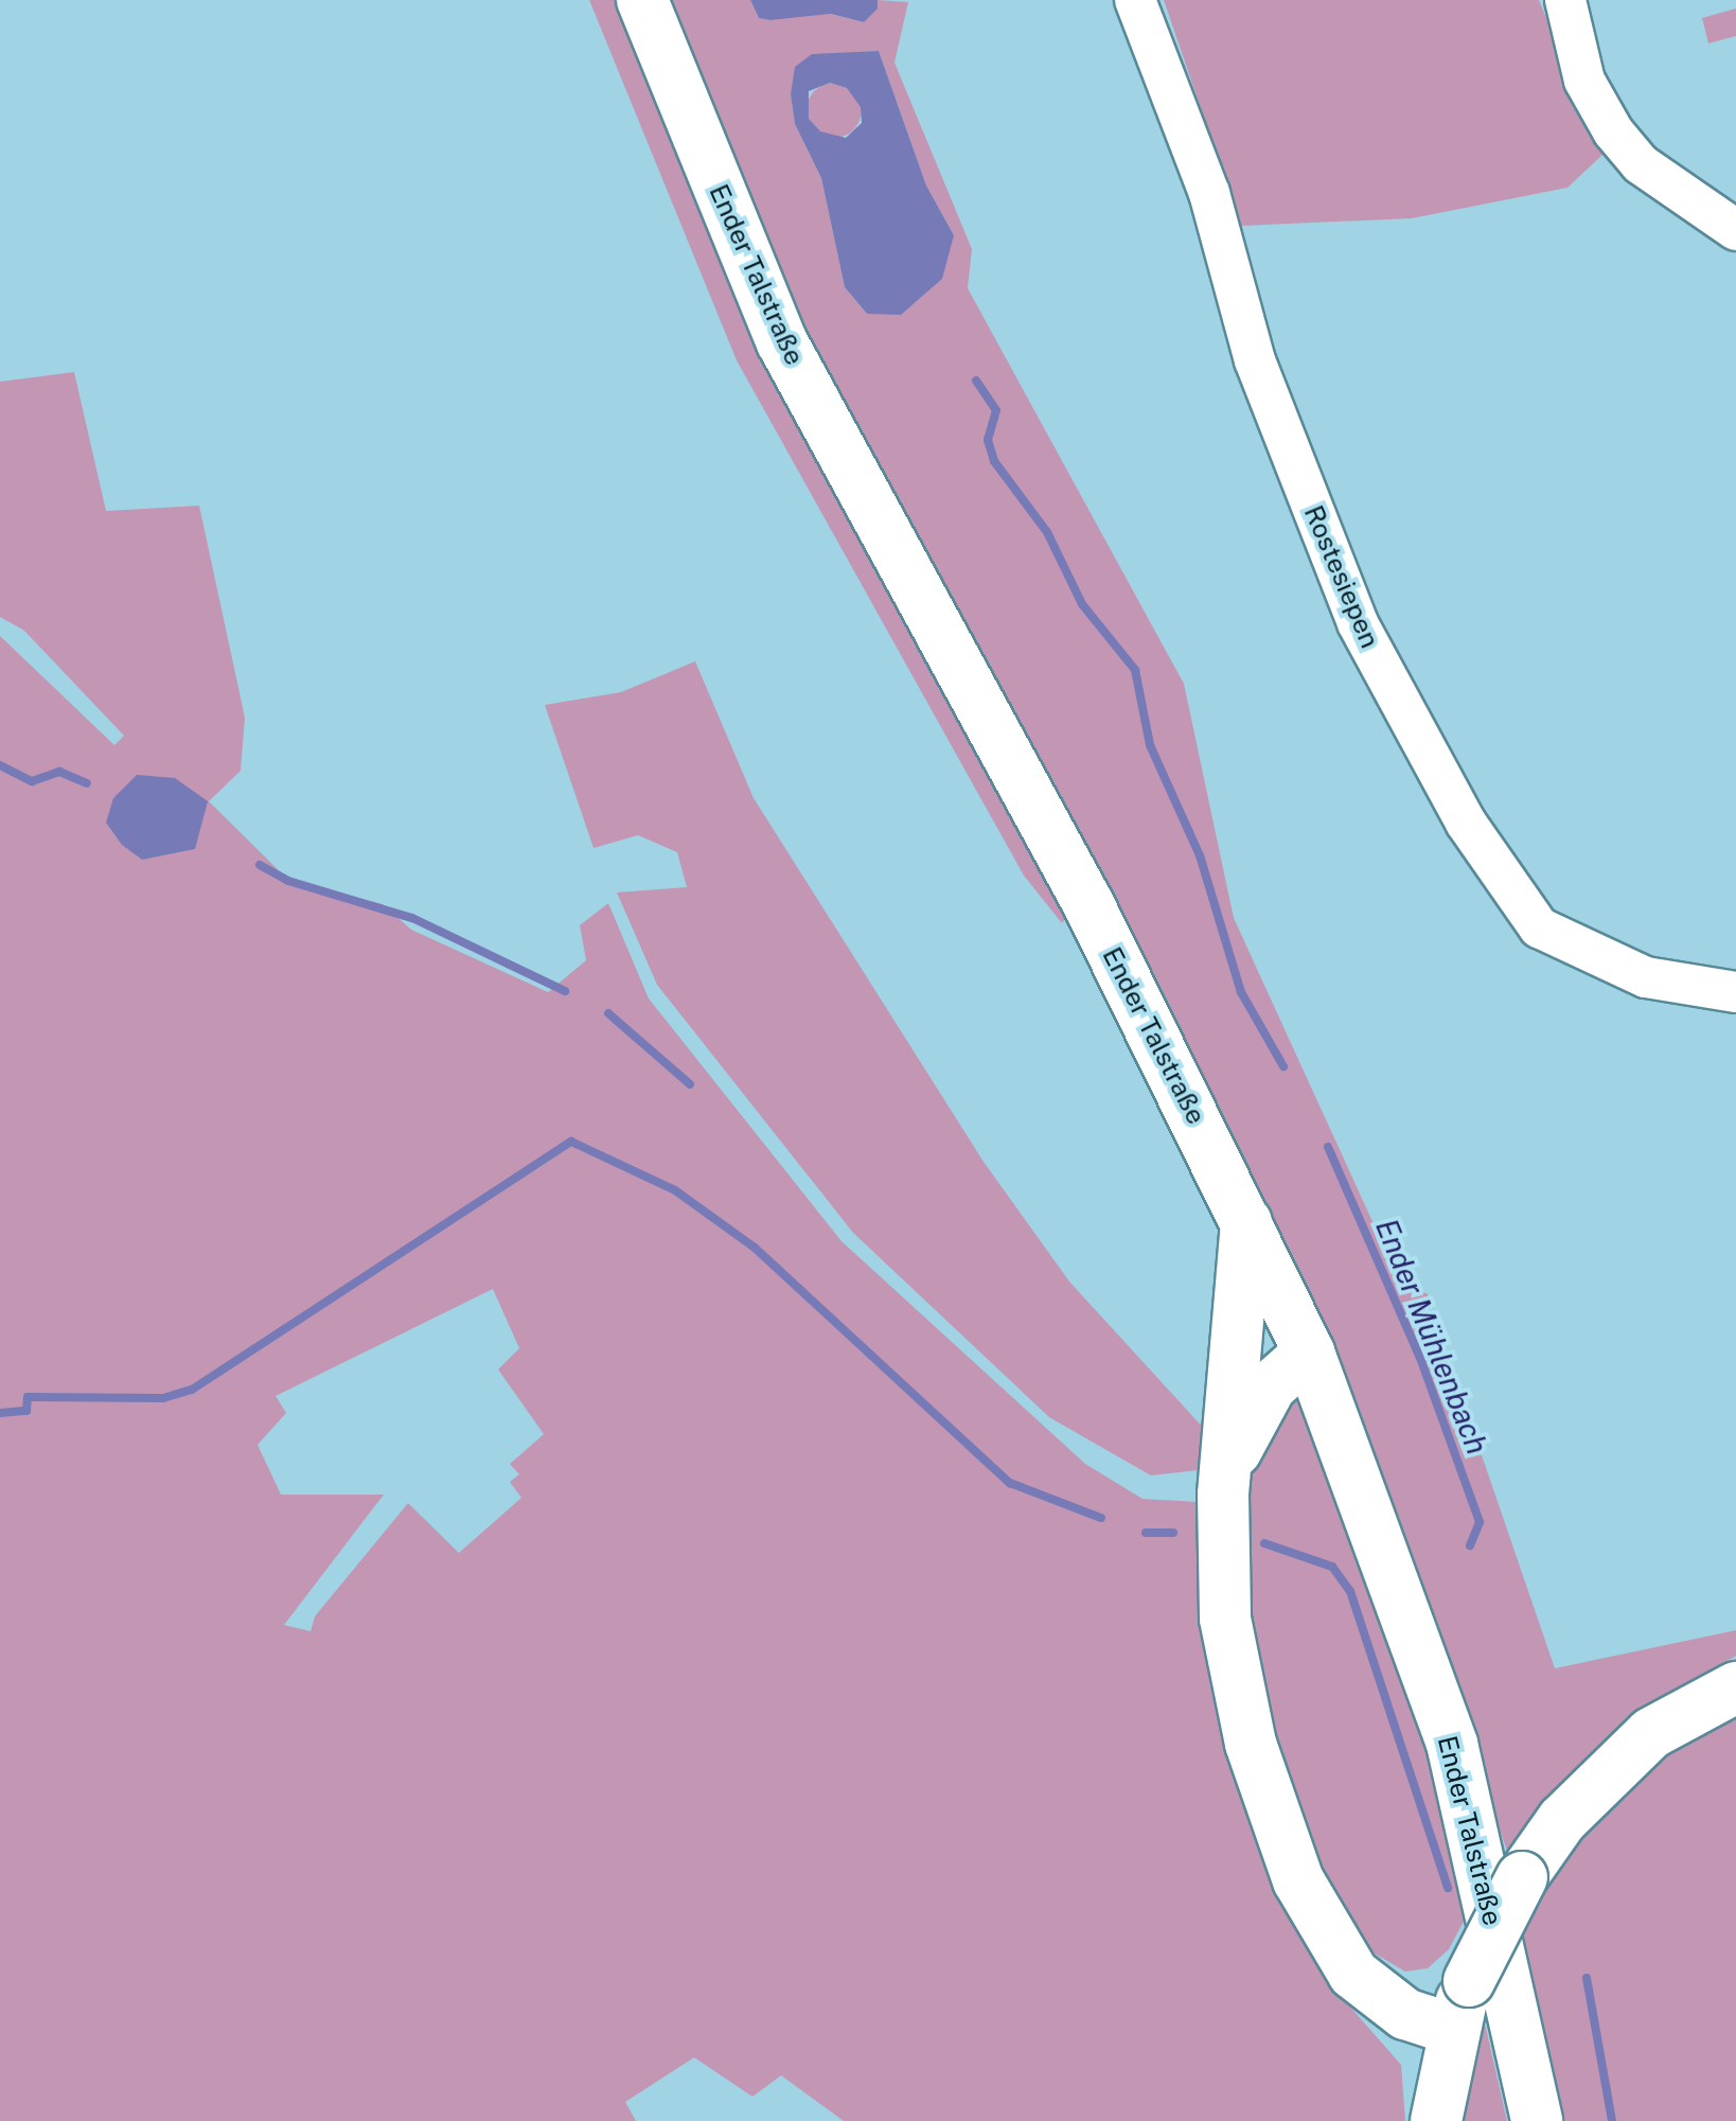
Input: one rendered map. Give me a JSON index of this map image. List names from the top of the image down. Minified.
{"streets":{"main road":["Ender Talstraße"],"street":["Rostesiepen"]},"water":["Ender Mühlenbach"]}
